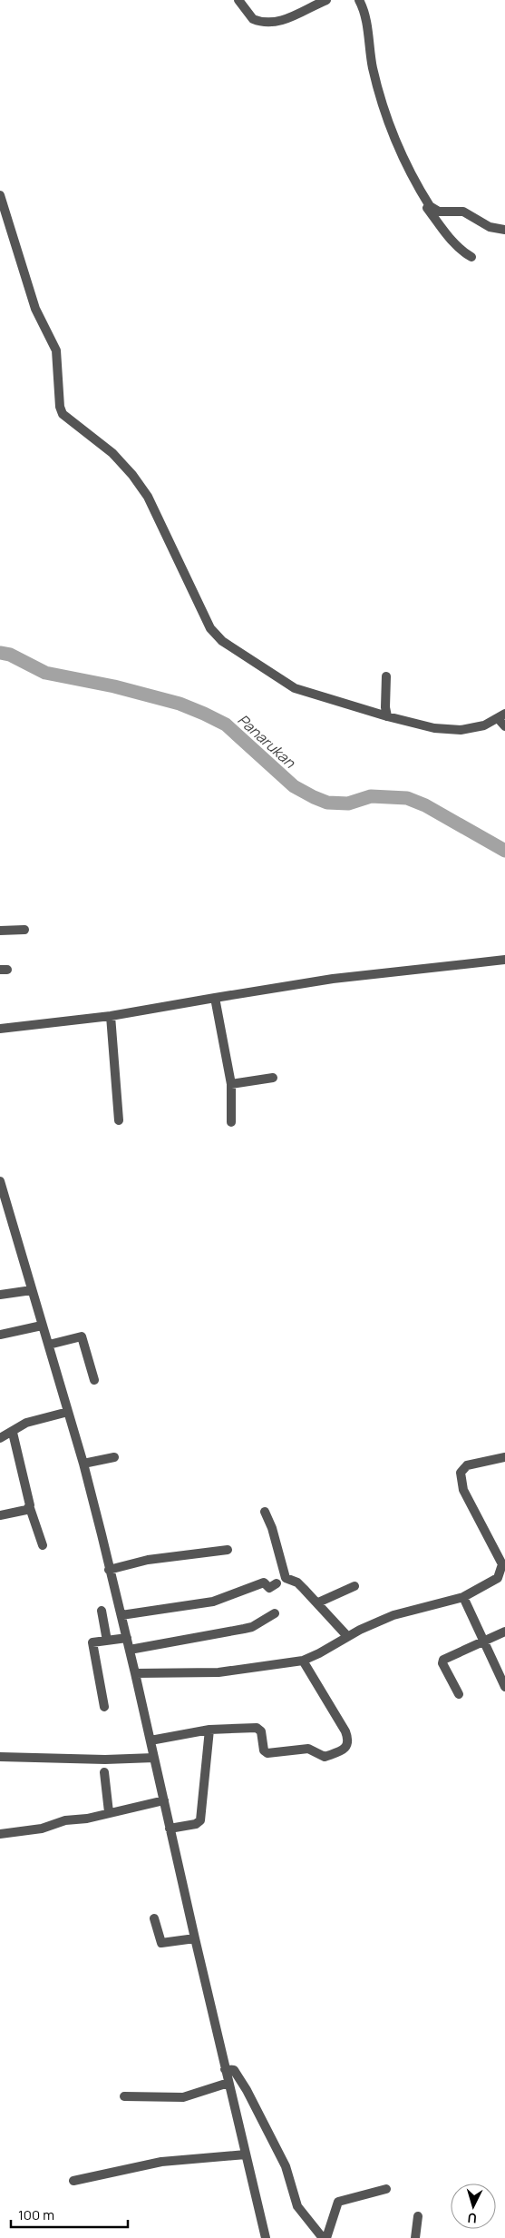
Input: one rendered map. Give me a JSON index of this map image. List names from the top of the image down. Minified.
{"water":["Panarukan"],"scale_bar":"100 m","north":"bottom"}
